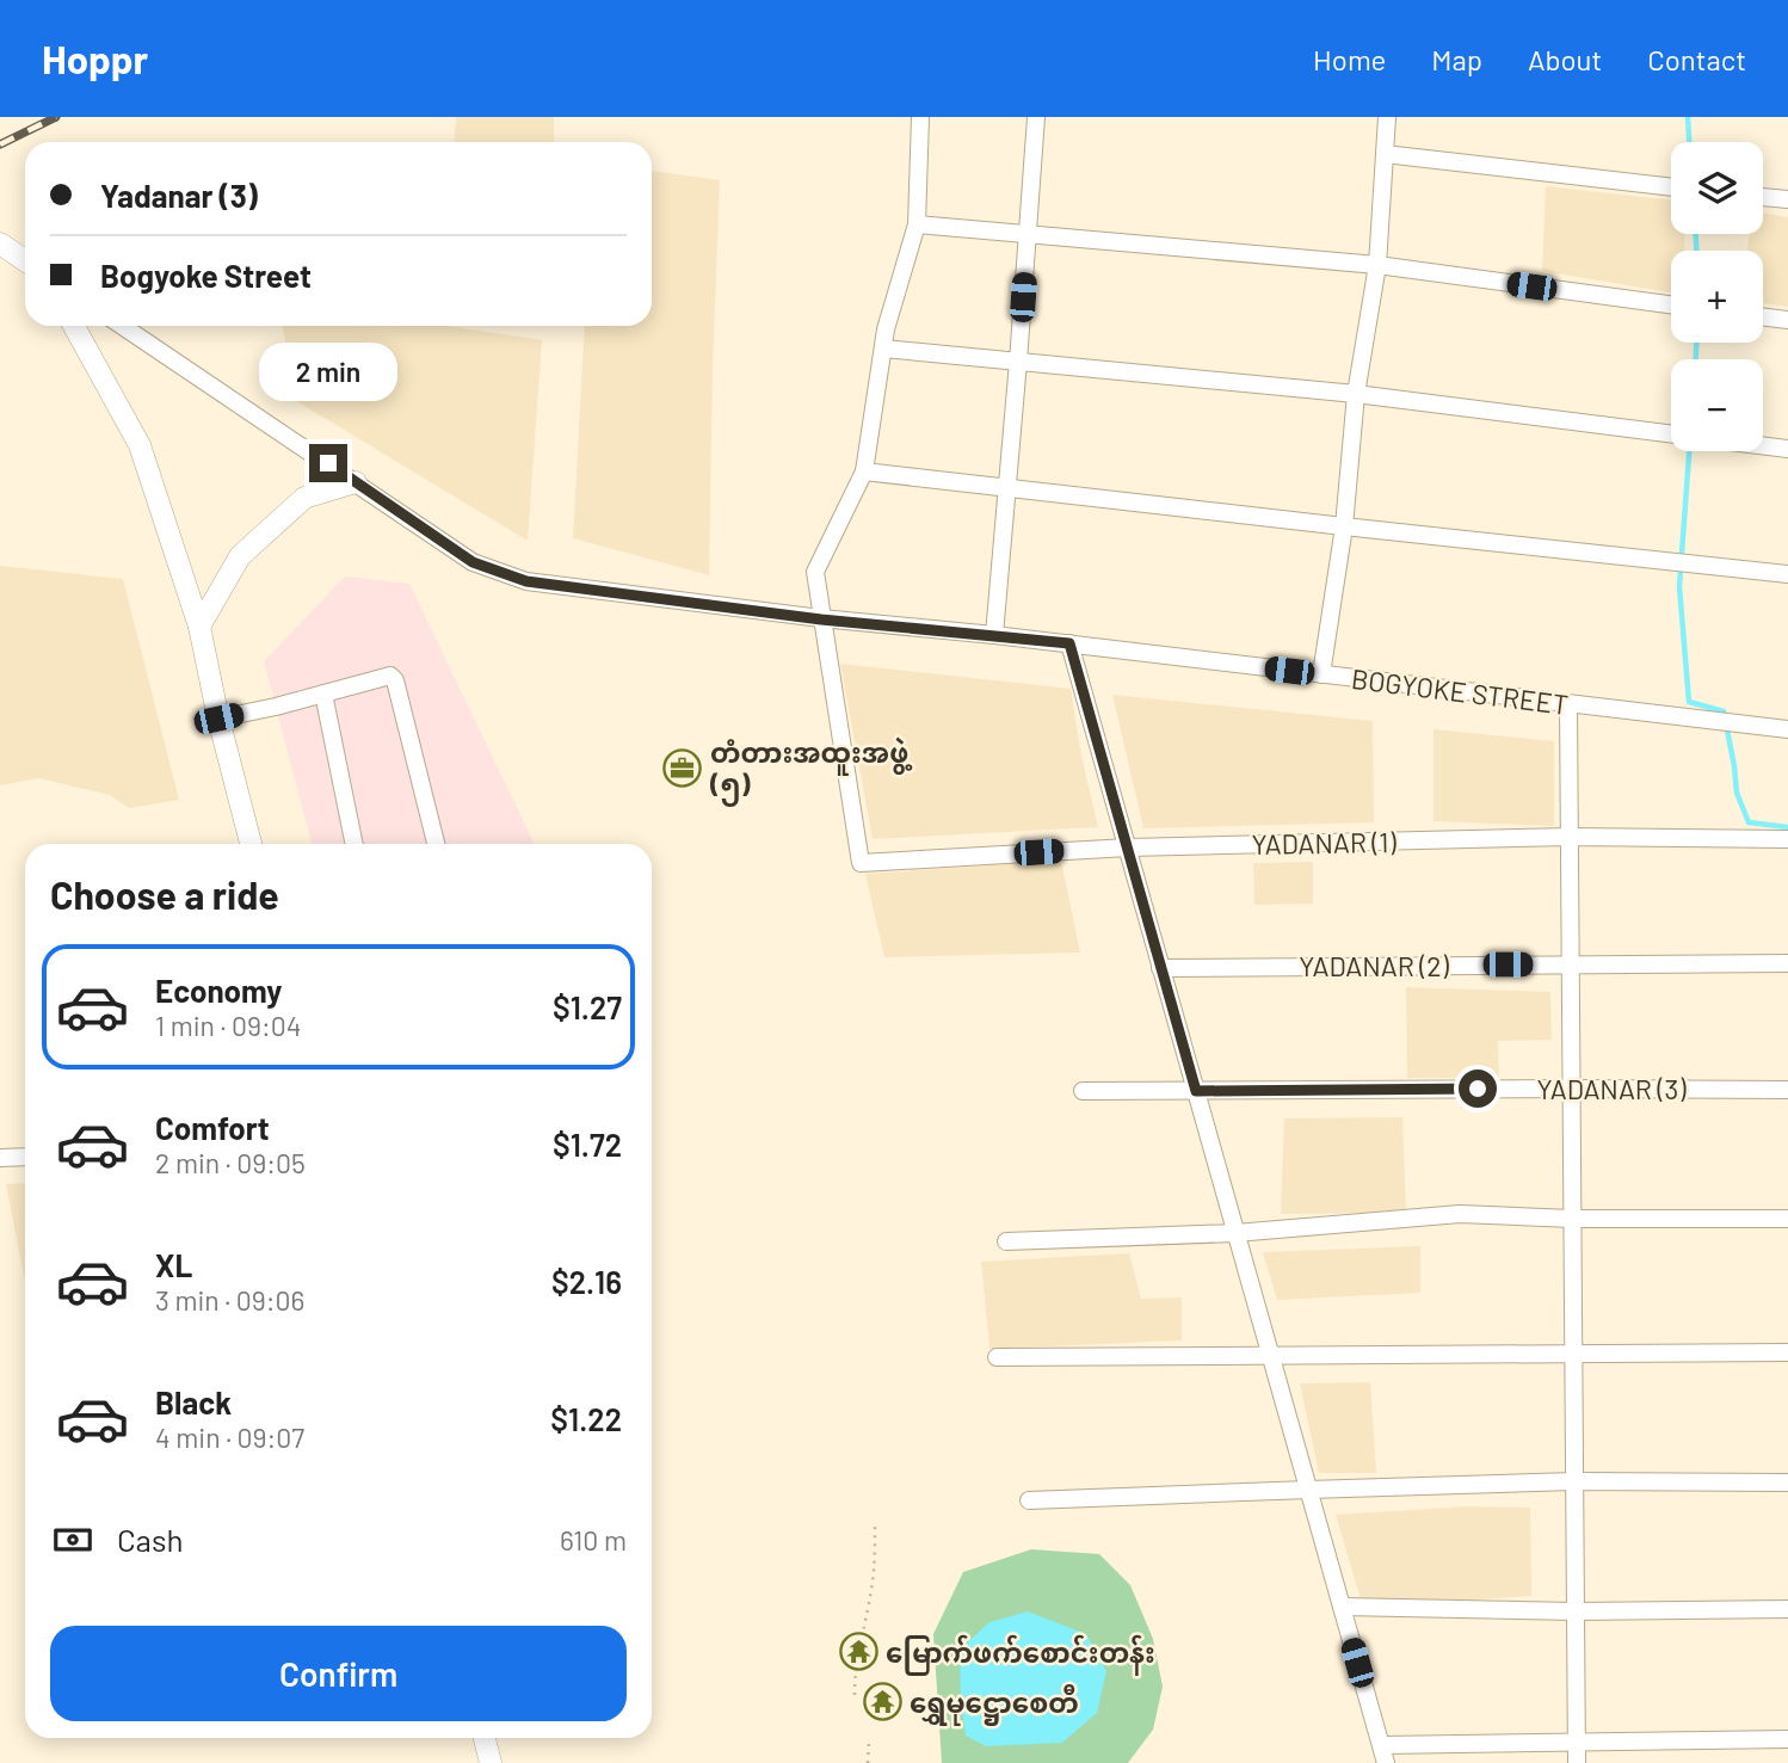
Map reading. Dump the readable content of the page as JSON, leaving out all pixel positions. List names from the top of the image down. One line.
{"streets":{"street":["BOGYOKE STREET","YADANAR (1)","YADANAR (2)","YADANAR (3)"]},"crossings":[["BOGYOKE STREET","YADANAR (1)"]],"places":{"office":["တံတားအထူးအဖွဲ့ (၅)"],"temple":["မြောက်ဖက်စောင်းတန်း","ရွှေမုဋ္ဌောစေတီ"]},"page":{"header":"Hoppr","nav":["Home","Map","About","Contact"],"map_buttons":["+","−"],"banner":["Yadanar (3)","Bogyoke Street"],"bubble":"2 min","heading":"Choose a ride","list":[{"name":"Economy","note":"1 min · 09:04","value":"$1.27"},{"name":"Comfort","note":"2 min · 09:05","value":"$1.72"},{"name":"XL","note":"3 min · 09:06","value":"$2.16"},{"name":"Black","note":"4 min · 09:07","value":"$1.22"}],"pay":["Cash","610 m"],"buttons":"Confirm"}}
